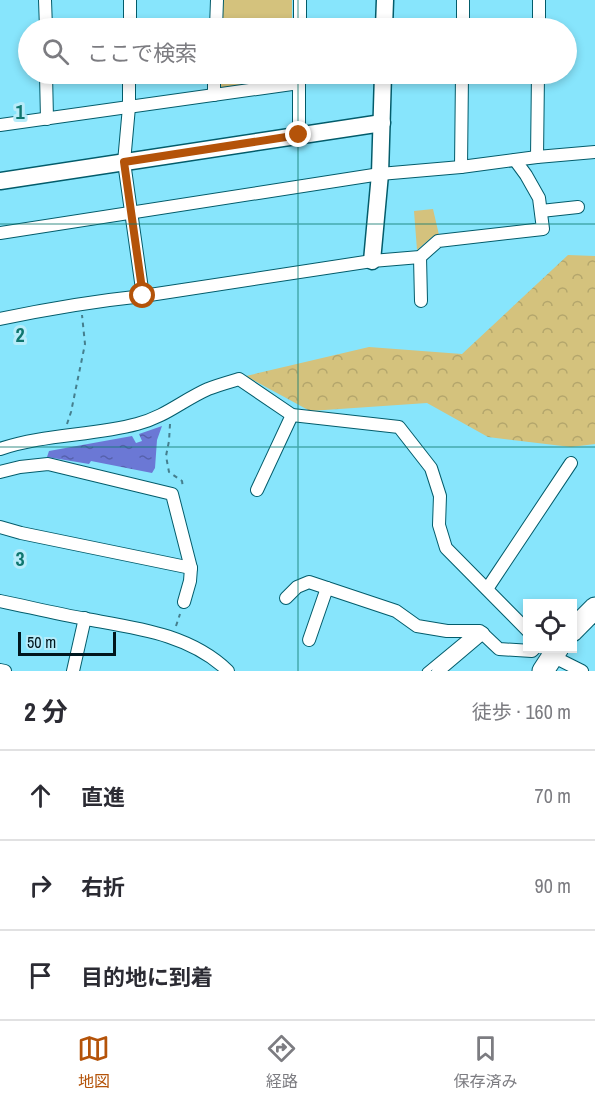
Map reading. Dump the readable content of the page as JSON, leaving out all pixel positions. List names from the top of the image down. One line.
{"scale_bar":"50 m","page":{"search":"ここで検索","scale":"50 m","heading":["2 分","徒歩 · 160 m"],"list":[["直進","70 m"],["右折","90 m"],"目的地に到着"],"nav":["地図","経路","保存済み"]},"grid":{"rows":["1","2","3"]}}
